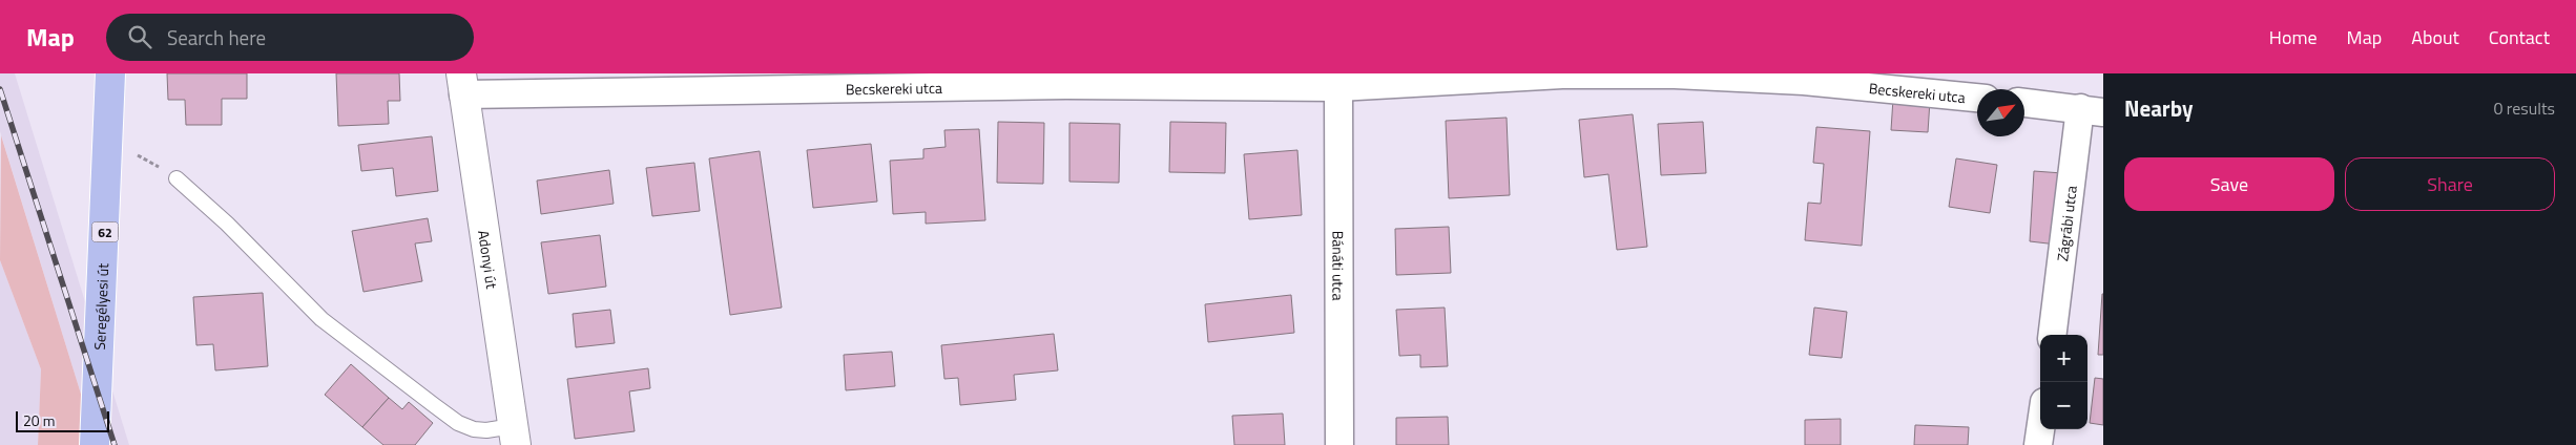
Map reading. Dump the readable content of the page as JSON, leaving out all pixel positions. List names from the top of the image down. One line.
{"streets":{"main road":["62","Seregélyesi út"],"street":["Becskereki utca","Zágrábi utca","Adonyi út","Bánáti utca"]},"crossings":[["Becskereki utca","Adonyi út"],["Becskereki utca","Bánáti utca"]],"scale_bar":"20 m","north":"top right","page":{"header":"Map","search":"Search here","nav":["Home","Map","About","Contact"],"heading":["Nearby","0 results"],"buttons":["Save","Share"],"map_buttons":["+","−"],"scale":"20 m"}}
